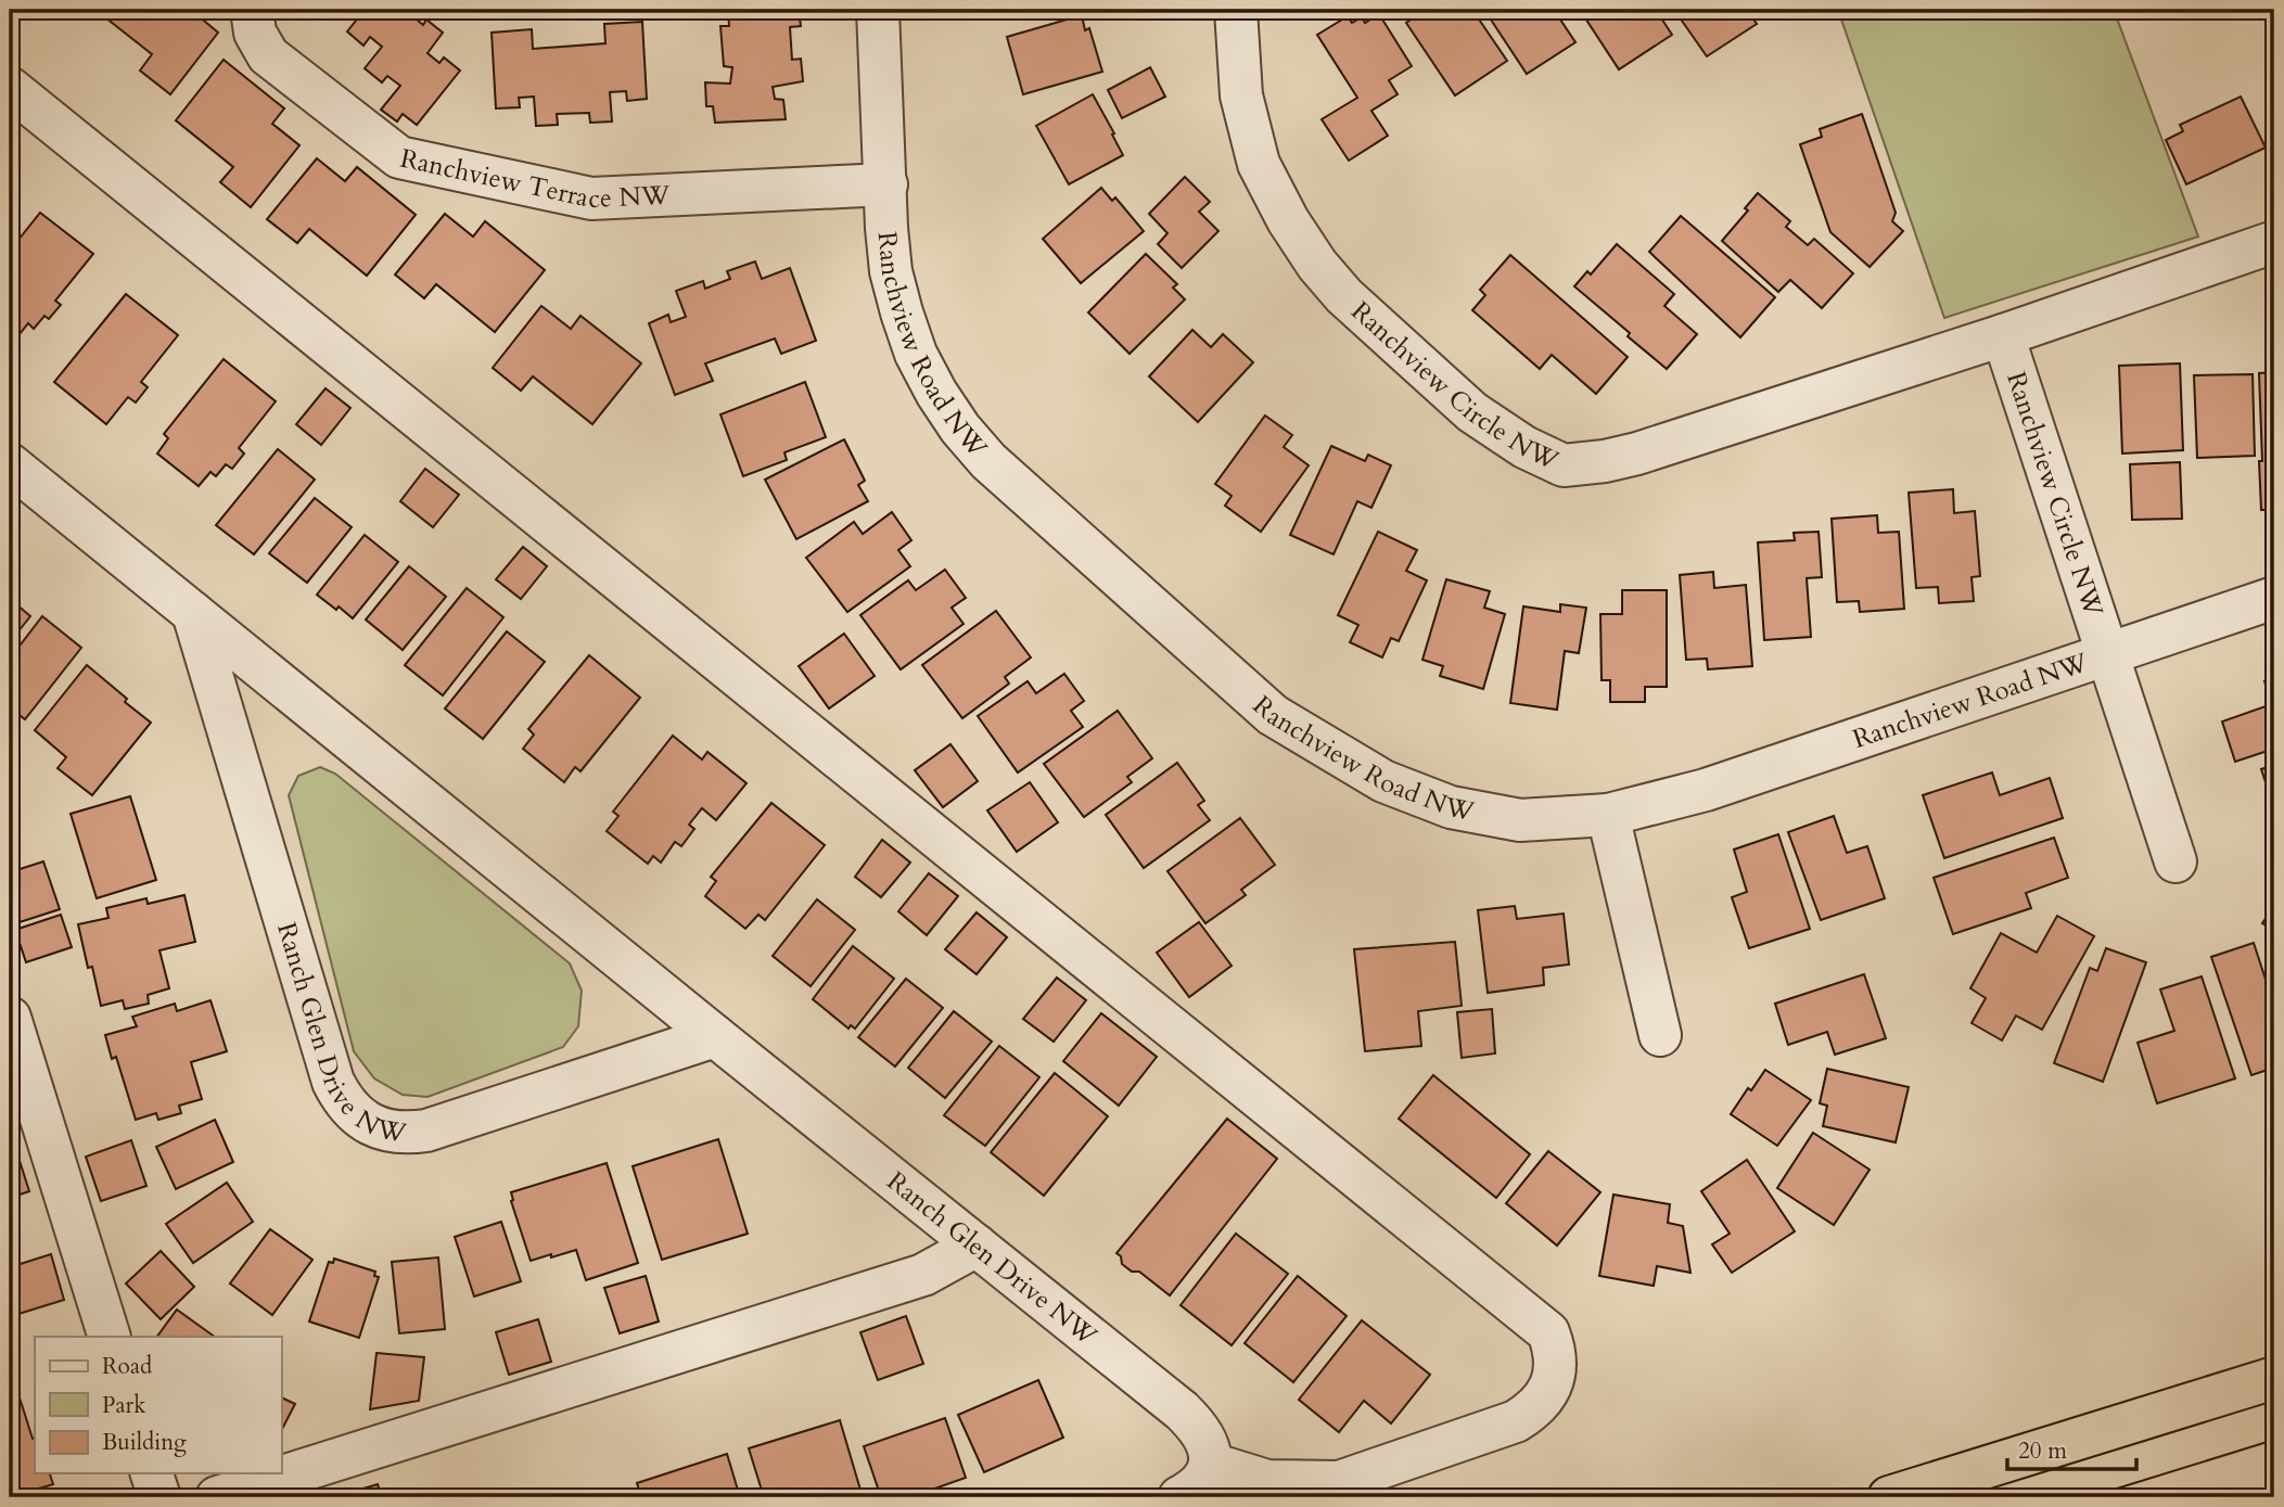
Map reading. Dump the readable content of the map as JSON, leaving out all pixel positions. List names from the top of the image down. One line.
{"streets":{"street":["Ranchview Terrace NW","Ranchview Road NW","Ranchview Circle NW","Ranch Glen Drive NW"]},"crossings":[["Ranchview Terrace NW","Ranchview Road NW"],["Ranchview Road NW","Ranchview Circle NW"]],"legend":["Road","Park","Building"],"scale_bar":"20 m"}
